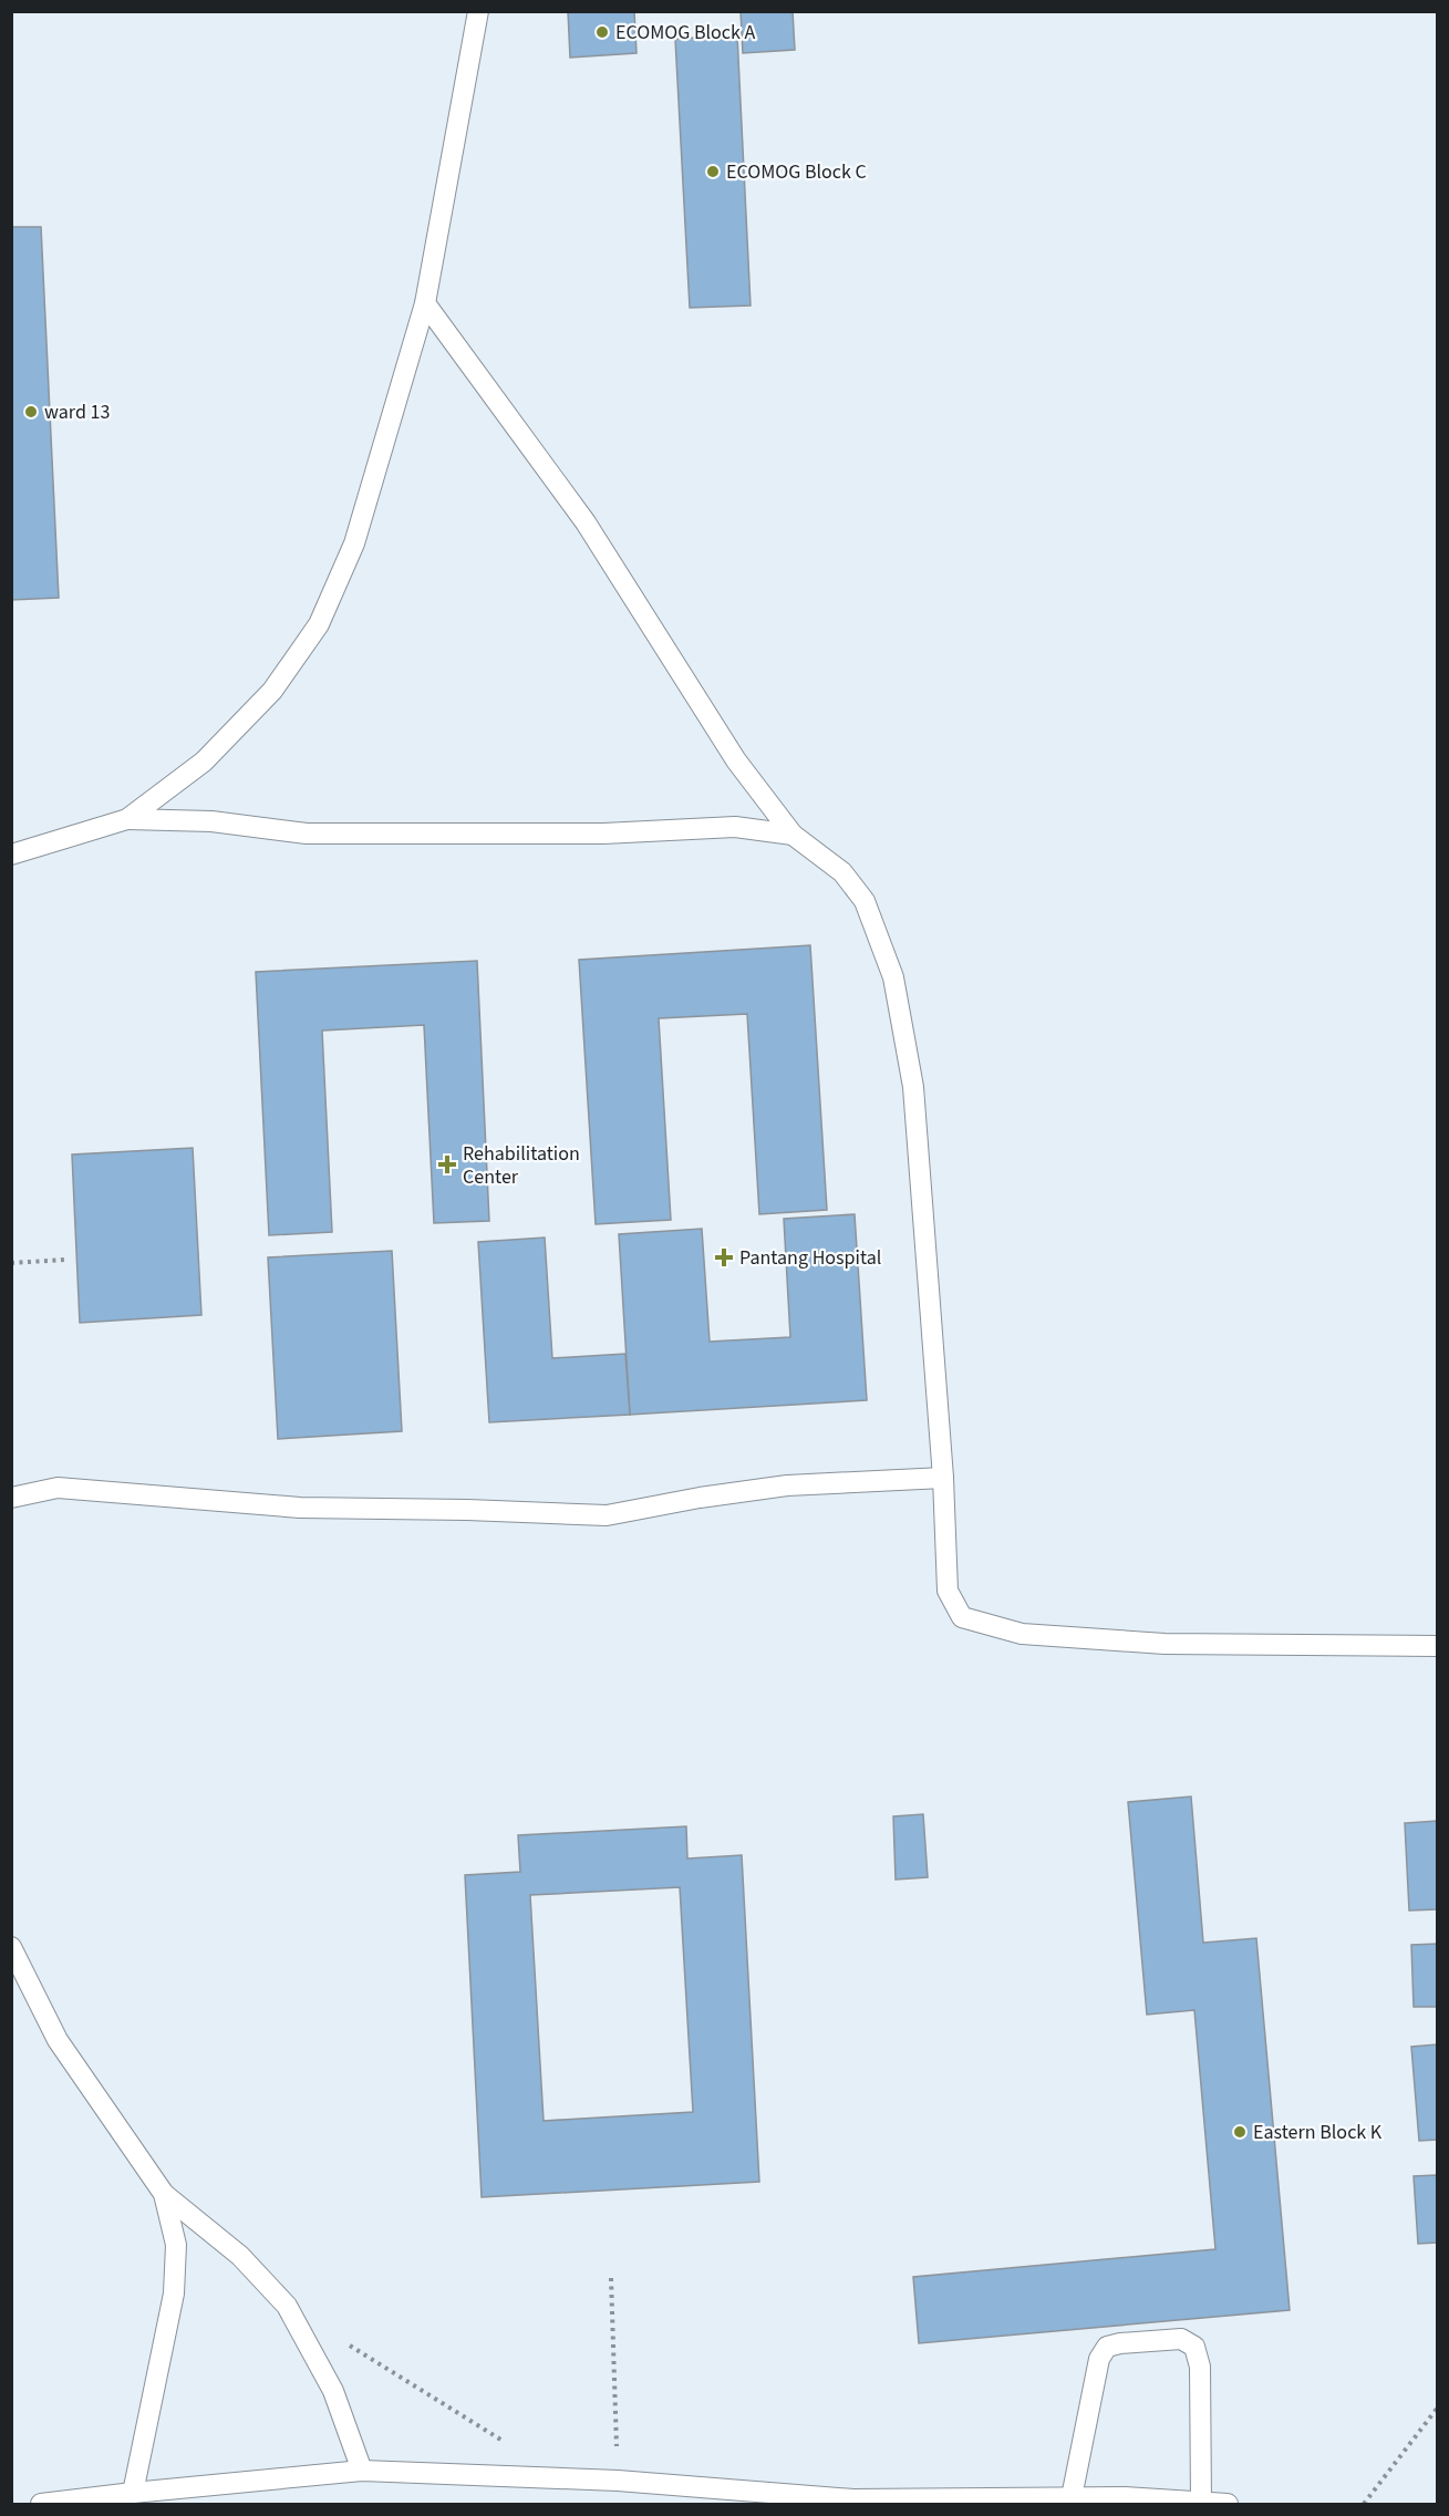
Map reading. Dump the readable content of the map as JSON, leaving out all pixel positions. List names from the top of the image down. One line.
{"places":{"other":["ECOMOG Block A","ECOMOG Block C","ward 13","Eastern Block K"],"health":["Rehabilitation Center","Pantang Hospital"]}}
